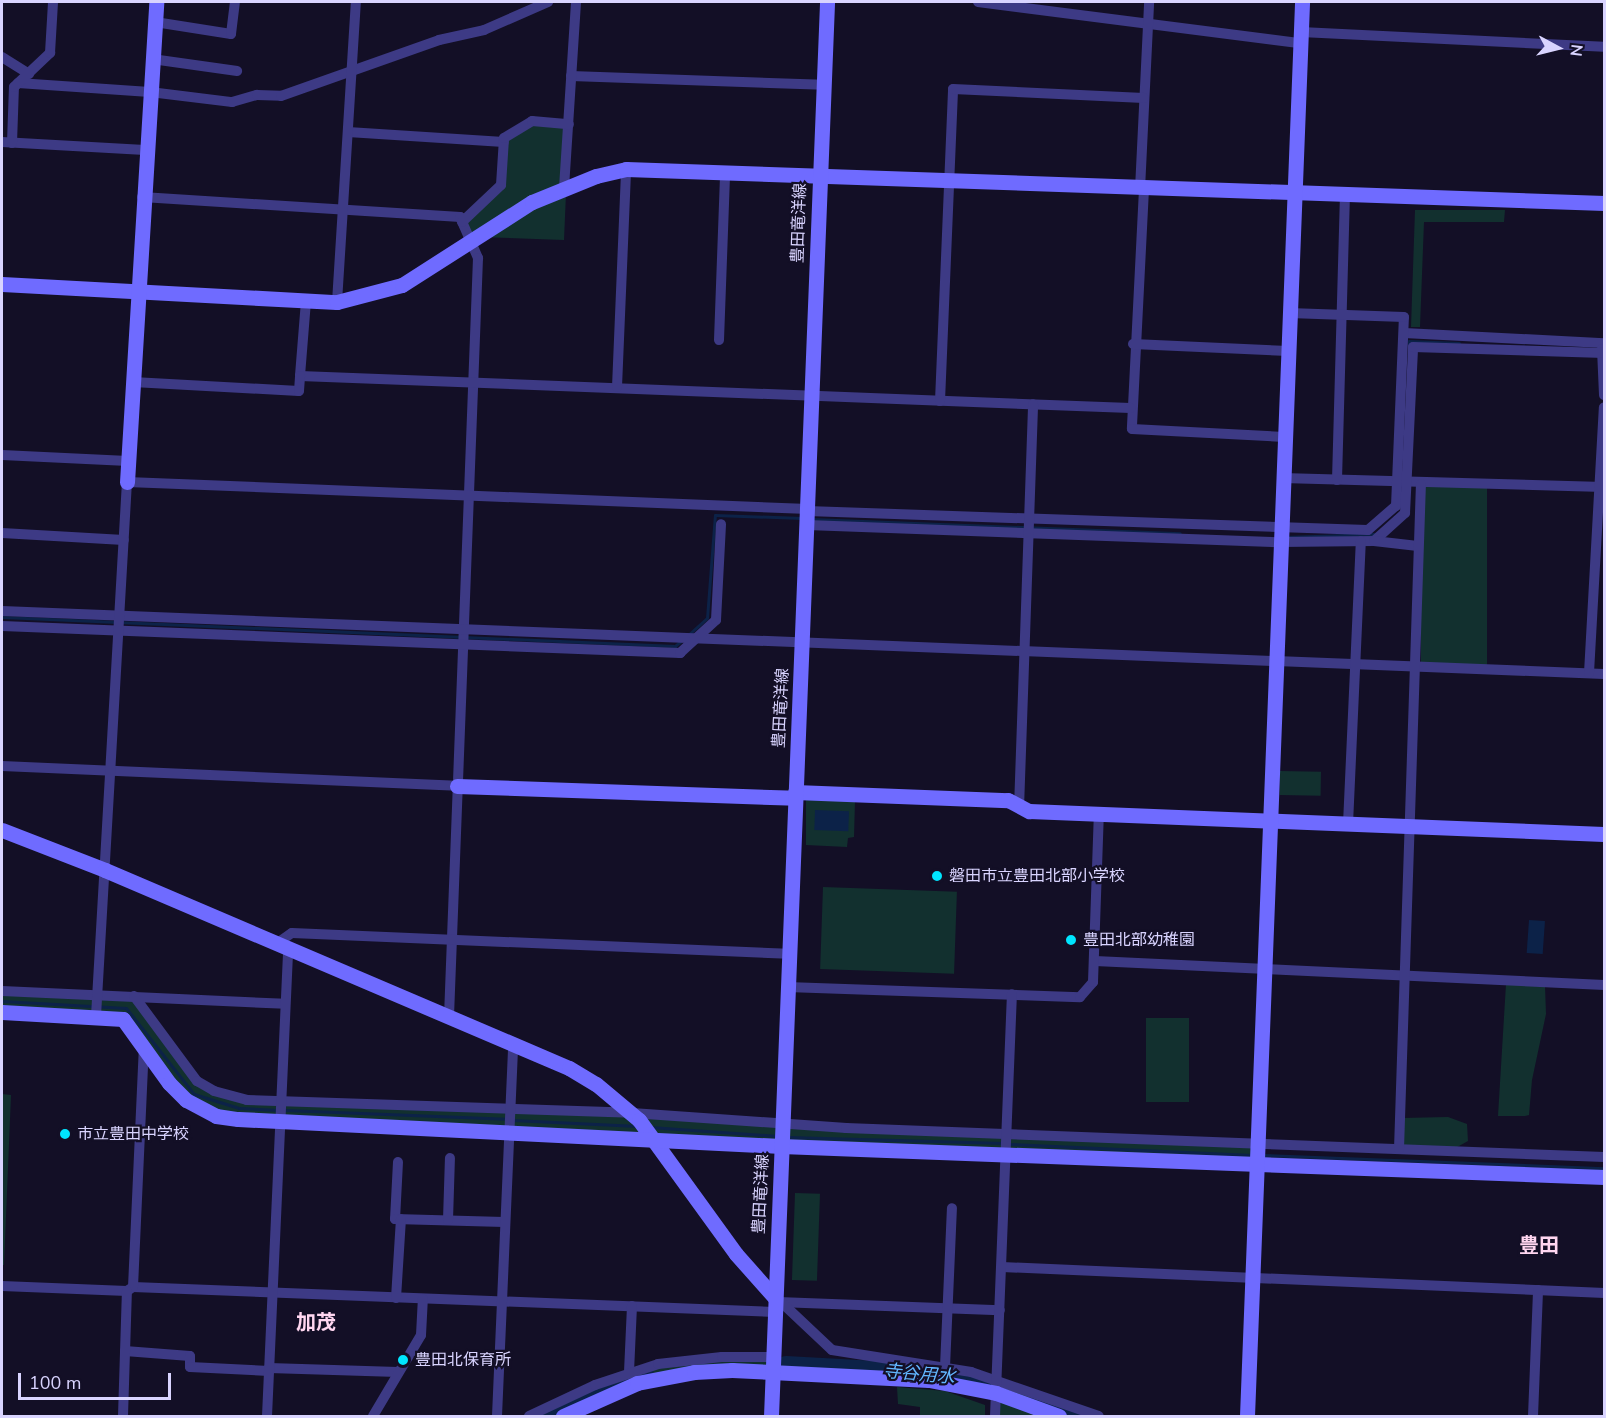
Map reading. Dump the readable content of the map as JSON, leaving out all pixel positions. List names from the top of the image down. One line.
{"streets":{"street":["豊田竜洋線"]},"districts":["豊田","加茂"],"water":["寺谷用水"],"places":["磐田市立豊田北部小学校","豊田北部幼稚園","市立豊田中学校","豊田北保育所"],"scale_bar":"100 m","north":"right"}
